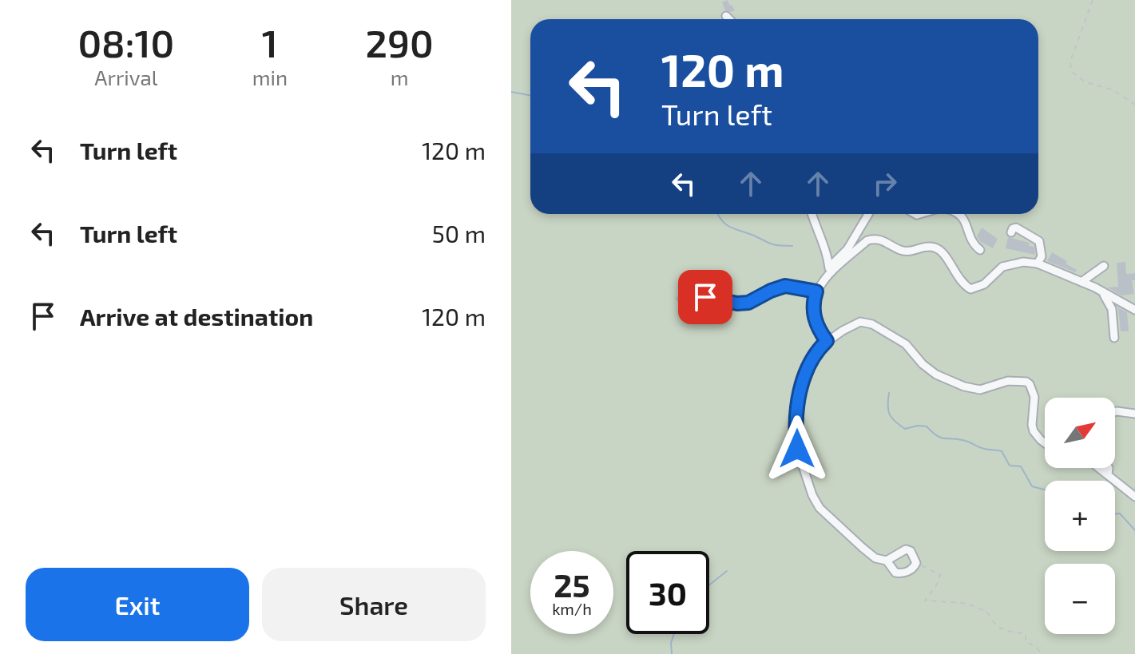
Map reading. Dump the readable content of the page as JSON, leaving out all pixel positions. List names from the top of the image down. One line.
{"north":"top right","page":{"eta":["08:10","Arrival","1","min","290","m"],"turn":["120 m","Turn left"],"list":[{"name":"Turn left","value":"120 m"},{"name":"Turn left","value":"50 m"},{"name":"Arrive at destination","value":"120 m"}],"map_buttons":["+","−"],"speed":"25 km/h","limit":"30","buttons":["Exit","Share"]}}
